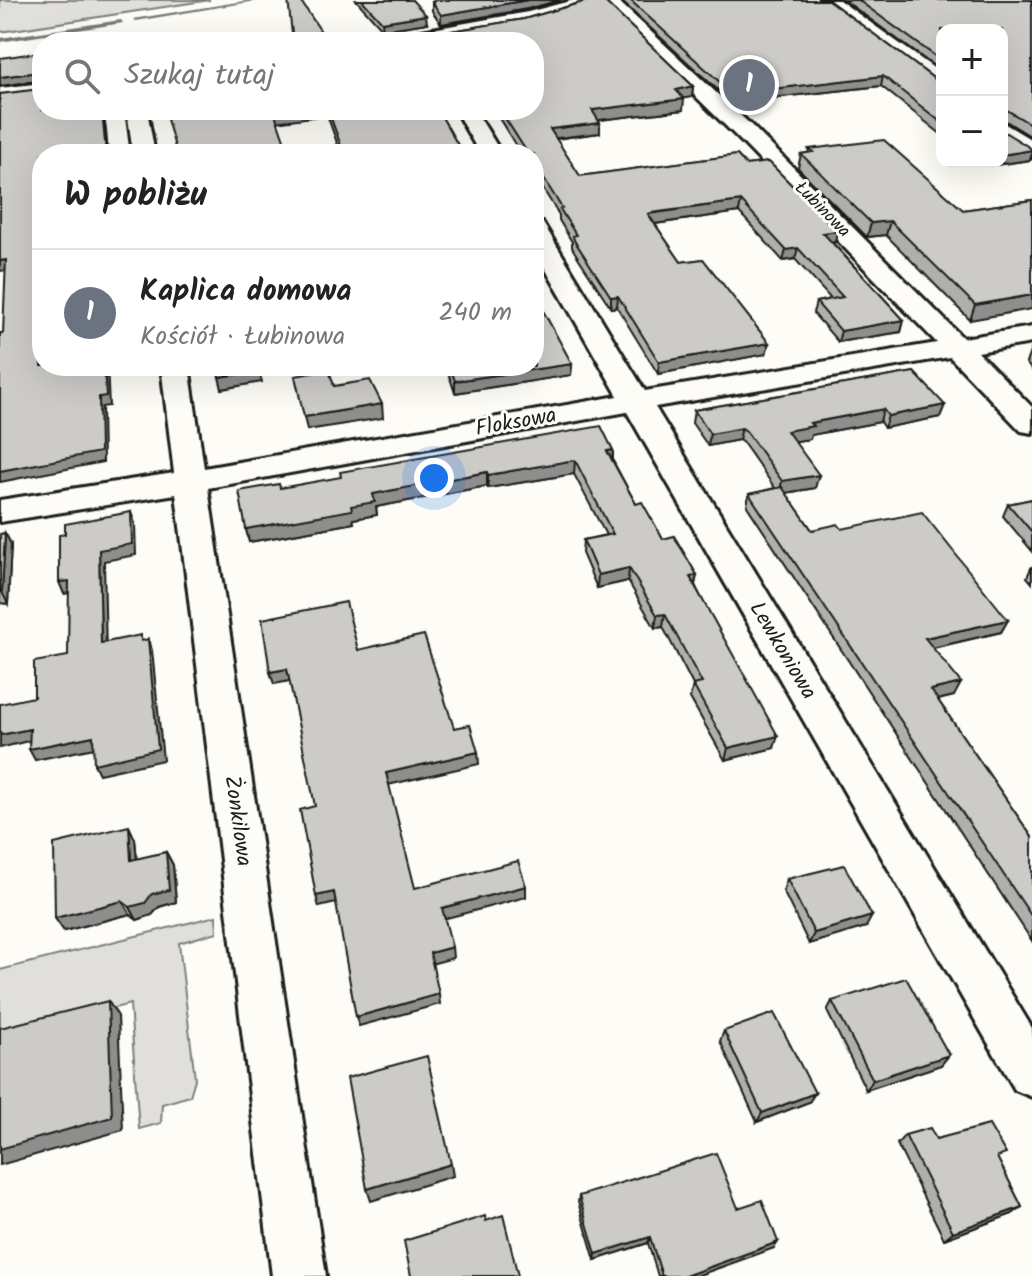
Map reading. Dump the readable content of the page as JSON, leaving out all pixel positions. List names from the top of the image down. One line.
{"streets":{"street":["Łubinowa","Floksowa","Lewkoniowa","Żonkilowa"]},"crossings":[["Łubinowa","Floksowa"],["Floksowa","Lewkoniowa"],["Floksowa","Żonkilowa"]],"page":{"map_buttons":["+","−"],"search":"Szukaj tutaj","pins":"1","heading":"W pobliżu","list":[{"mark":"1","name":"Kaplica domowa","note":"Kościół · Łubinowa","value":"240 m"}]}}
